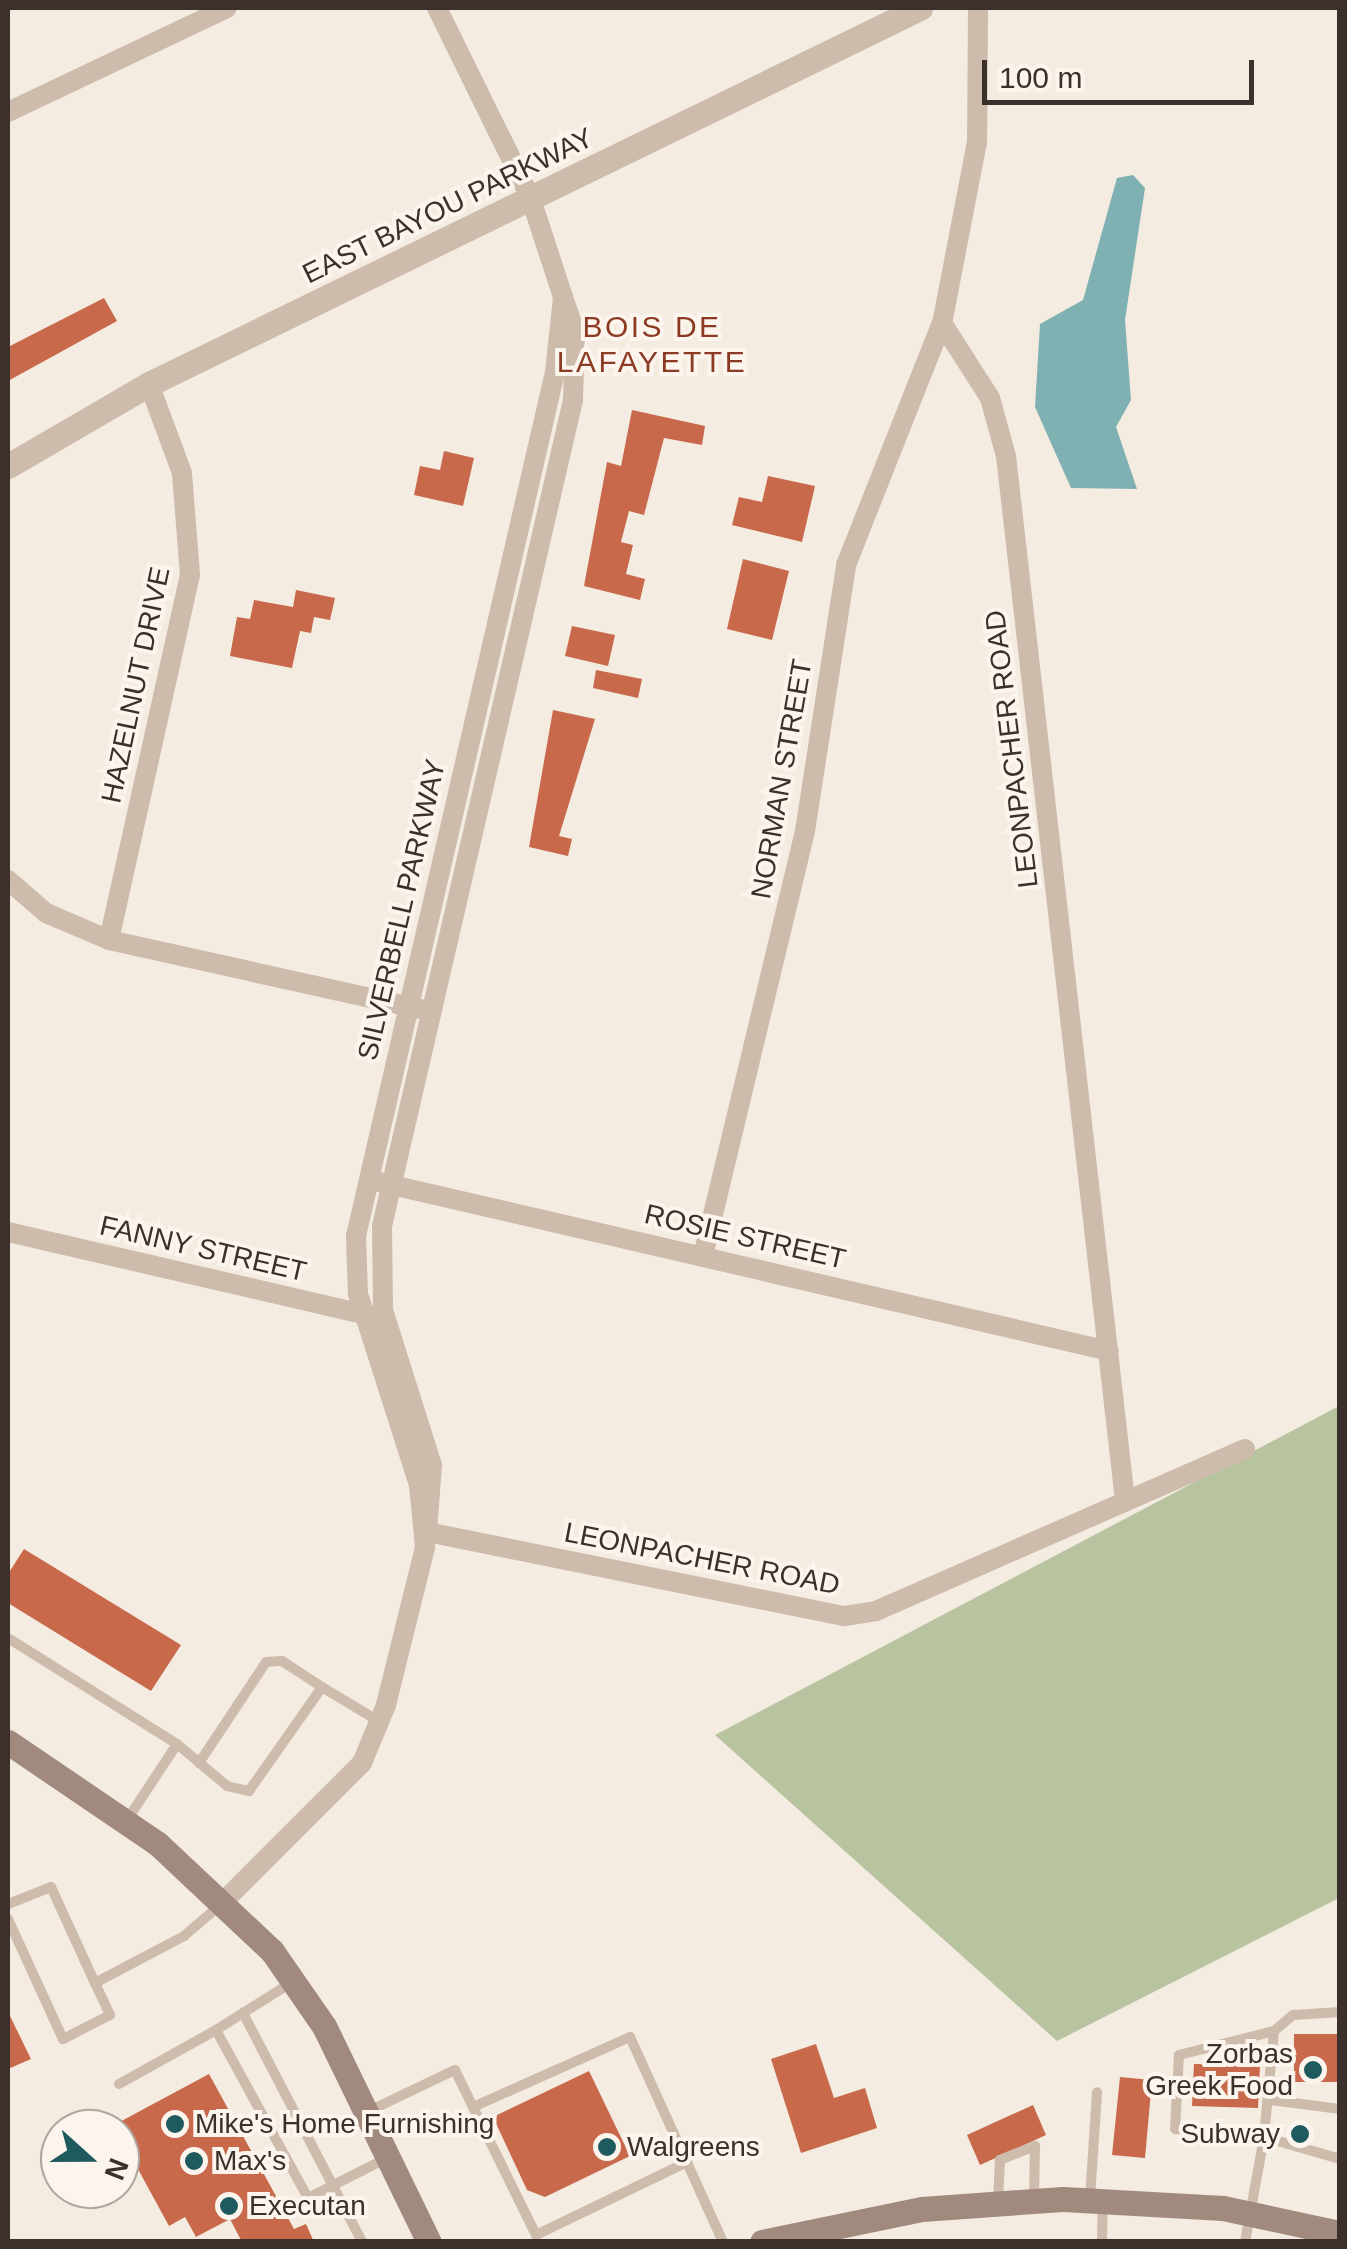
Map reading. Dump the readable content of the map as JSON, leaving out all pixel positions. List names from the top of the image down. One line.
{"streets":{"street":["EAST BAYOU PARKWAY","HAZELNUT DRIVE","LEONPACHER ROAD","NORMAN STREET","SILVERBELL PARKWAY","ROSIE STREET","FANNY STREET"]},"crossings":[["EAST BAYOU PARKWAY","HAZELNUT DRIVE"],["EAST BAYOU PARKWAY","SILVERBELL PARKWAY"],["LEONPACHER ROAD","NORMAN STREET"],["LEONPACHER ROAD","SILVERBELL PARKWAY"],["LEONPACHER ROAD","ROSIE STREET"],["NORMAN STREET","ROSIE STREET"],["SILVERBELL PARKWAY","ROSIE STREET"],["SILVERBELL PARKWAY","FANNY STREET"]],"districts":["BOIS DE LAFAYETTE"],"places":["Zorbas Greek Food","Mike's Home Furnishing","Subway","Walgreens","Max's","Executan"],"scale_bar":"100 m","north":"right"}
